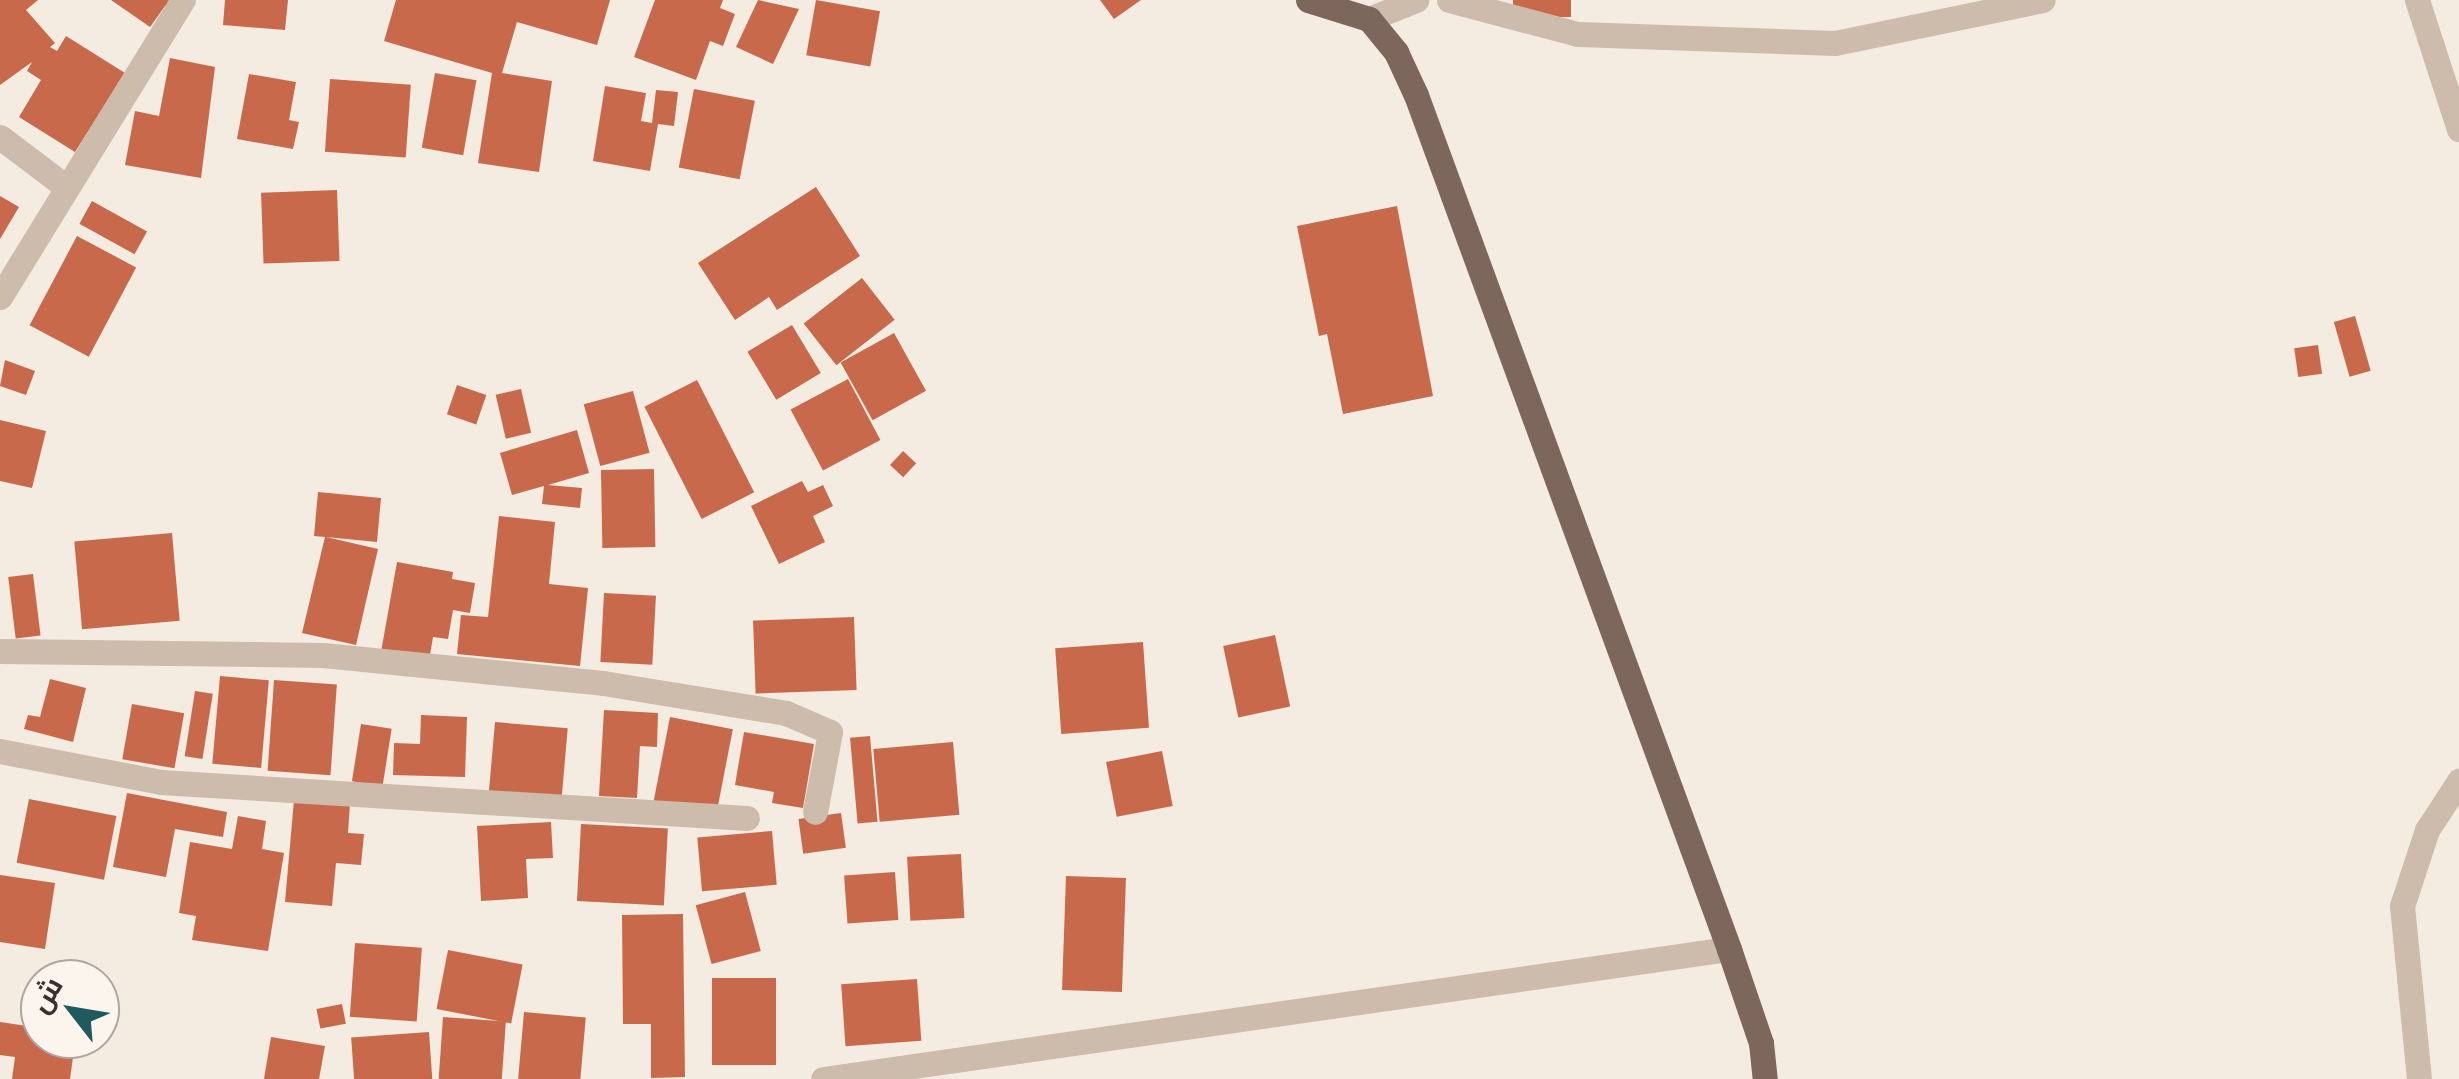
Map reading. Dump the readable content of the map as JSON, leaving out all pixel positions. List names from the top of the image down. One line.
{"north":"top left"}
